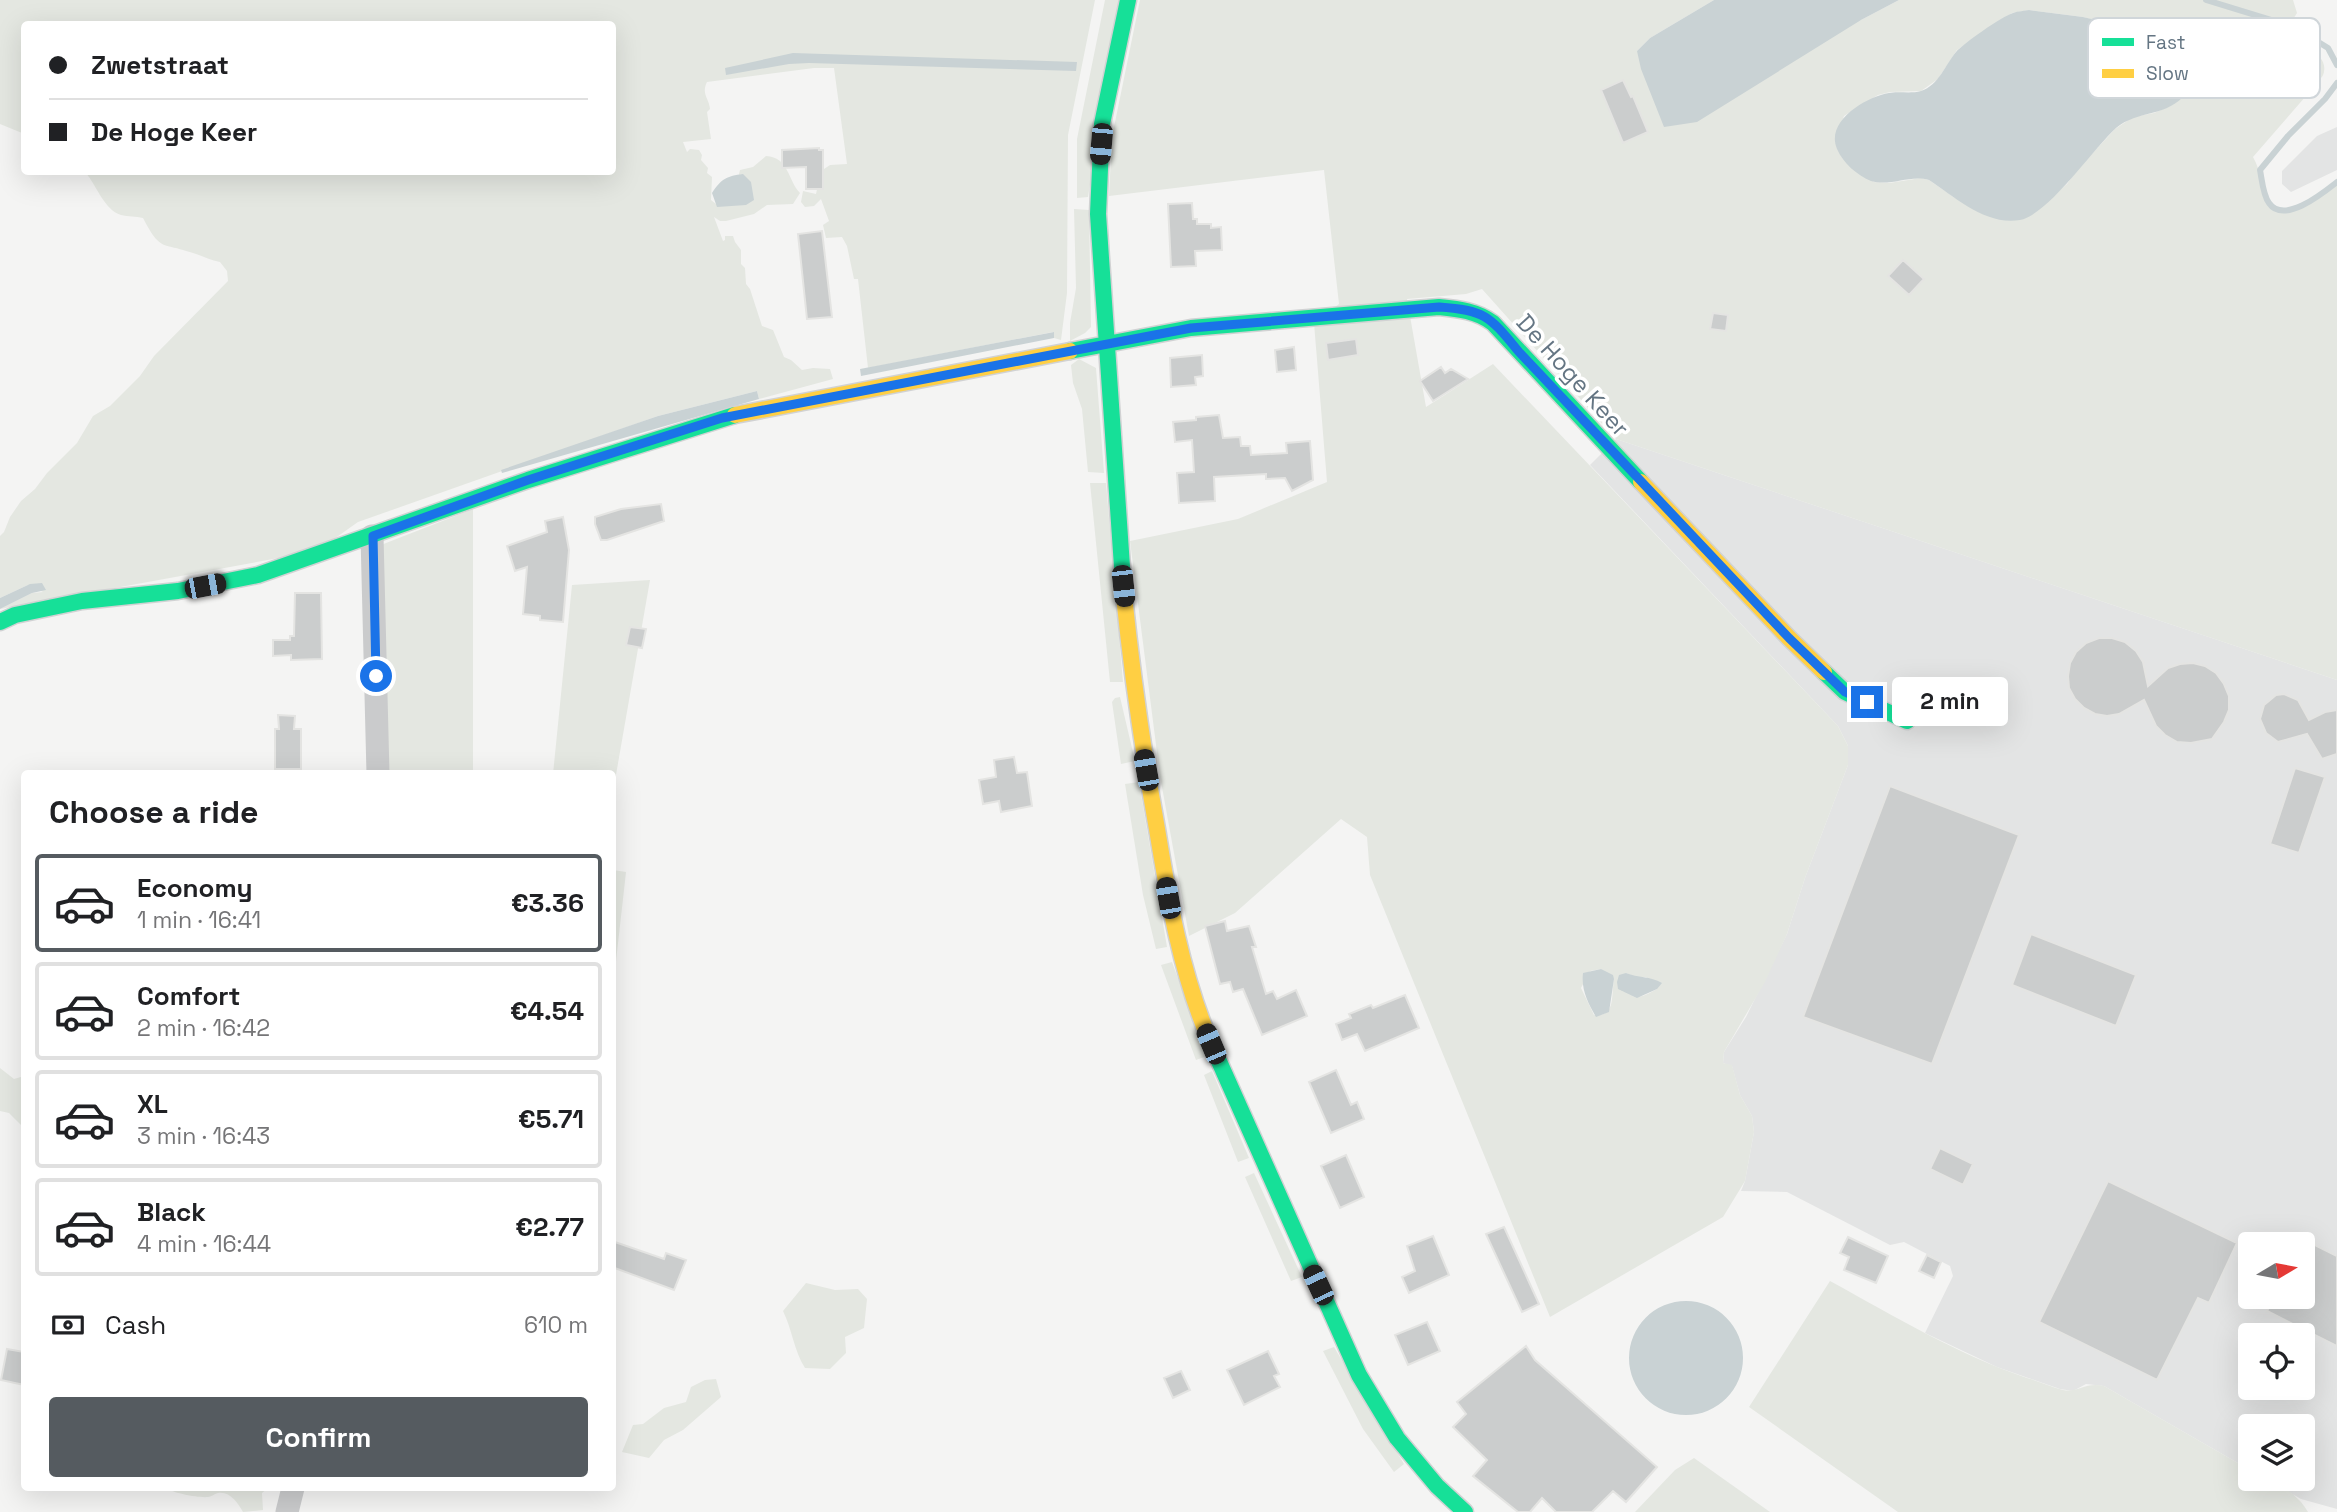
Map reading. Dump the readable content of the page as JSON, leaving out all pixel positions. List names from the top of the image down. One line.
{"streets":{"street":["De Hoge Keer"]},"legend":["Fast","Slow"],"north":"right","page":{"banner":["Zwetstraat","De Hoge Keer"],"bubble":"2 min","heading":"Choose a ride","list":[{"name":"Economy","note":"1 min · 16:41","value":"€3.36"},{"name":"Comfort","note":"2 min · 16:42","value":"€4.54"},{"name":"XL","note":"3 min · 16:43","value":"€5.71"},{"name":"Black","note":"4 min · 16:44","value":"€2.77"}],"pay":["Cash","610 m"],"buttons":"Confirm"}}
